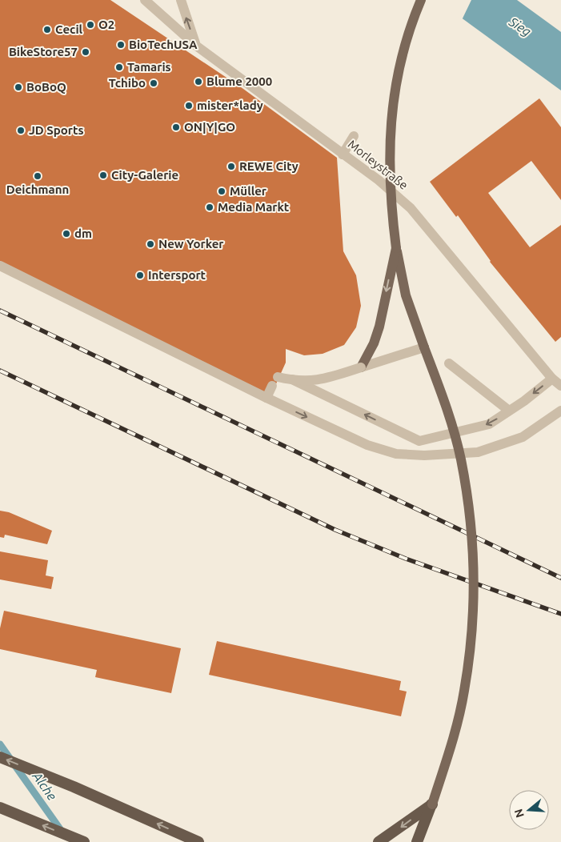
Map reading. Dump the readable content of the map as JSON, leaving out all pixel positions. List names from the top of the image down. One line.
{"streets":{"street":["Morleystraße"]},"water":["Sieg","Alche"],"places":["O2","Cecil","BioTechUSA","BikeStore57","Tamaris","Blume 2000","Tchibo","BoBoQ","mister*lady","ON|Y|GO","JD Sports","REWE City","City-Galerie","Deichmann","Müller","Media Markt","dm","New Yorker","Intersport"],"north":"left"}
